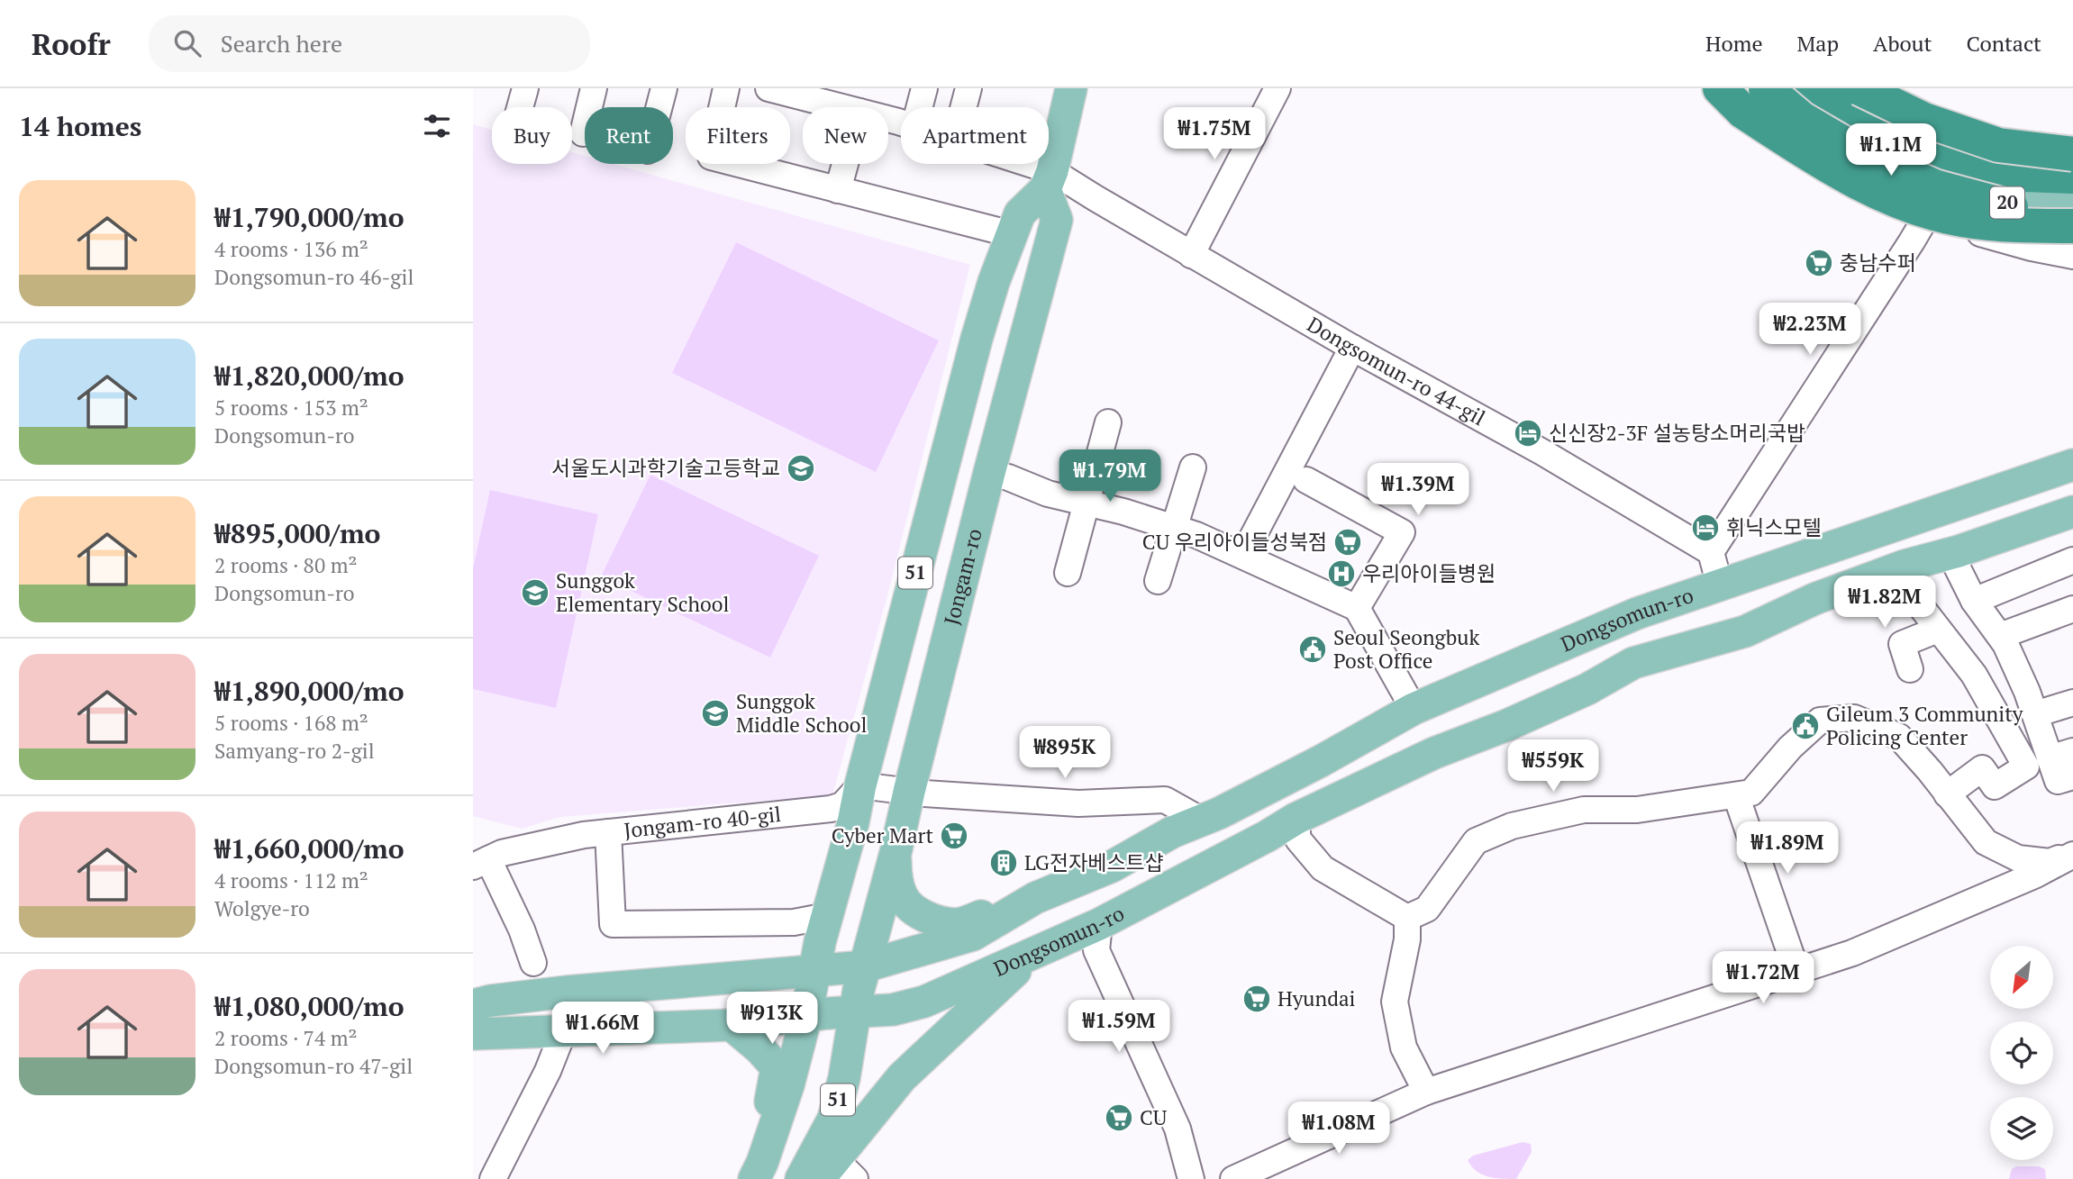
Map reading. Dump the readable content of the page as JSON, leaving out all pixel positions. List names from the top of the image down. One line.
{"streets":{"main road":["20","51","Jongam-ro","Dongsomun-ro"],"street":["Dongsomun-ro 44-gil","Jongam-ro 40-gil"]},"crossings":[["Dongsomun-ro 44-gil","51"],["Dongsomun-ro 44-gil","Jongam-ro"],["51","Jongam-ro"],["51","Dongsomun-ro"],["51","Jongam-ro 40-gil"],["Jongam-ro","Dongsomun-ro"]],"places":{"supermarket":["충남수퍼","CU 우리아이들성북점","Cyber Mart","Hyundai","CU"],"hotel":["신신장2-3F 설농탕소머리국밥","휘닉스모텔"],"school or university":["서울도시과학기술고등학교","Sunggok Elementary School","Sunggok Middle School"],"hospital":["우리아이들병원"],"public building":["Seoul Seongbuk Post Office","Gileum 3 Community Policing Center"],"building":["LG전자베스트샵"]},"north":"bottom left","page":{"header":"Roofr","search":"Search here","nav":["Home","Map","About","Contact"],"heading":"14 homes","price":["₩1.75M","₩1.1M","₩2.23M","₩1.79M","₩1.39M","₩1.82M","₩895K","₩559K","₩1.89M","₩1.72M","₩913K","₩1.59M","₩1.66M","₩1.08M"],"chip":["Buy","Rent","Filters","New","Apartment"],"list":[{"name":"₩1,790,000/mo","note":"4 rooms · 136 m² · Dongsomun-ro 46-gil"},{"name":"₩1,820,000/mo","note":"5 rooms · 153 m² · Dongsomun-ro"},{"name":"₩895,000/mo","note":"2 rooms · 80 m² · Dongsomun-ro"},{"name":"₩1,890,000/mo","note":"5 rooms · 168 m² · Samyang-ro 2-gil"},{"name":"₩1,660,000/mo","note":"4 rooms · 112 m² · Wolgye-ro"},{"name":"₩1,080,000/mo","note":"2 rooms · 74 m² · Dongsomun-ro 47-gil"}]}}
